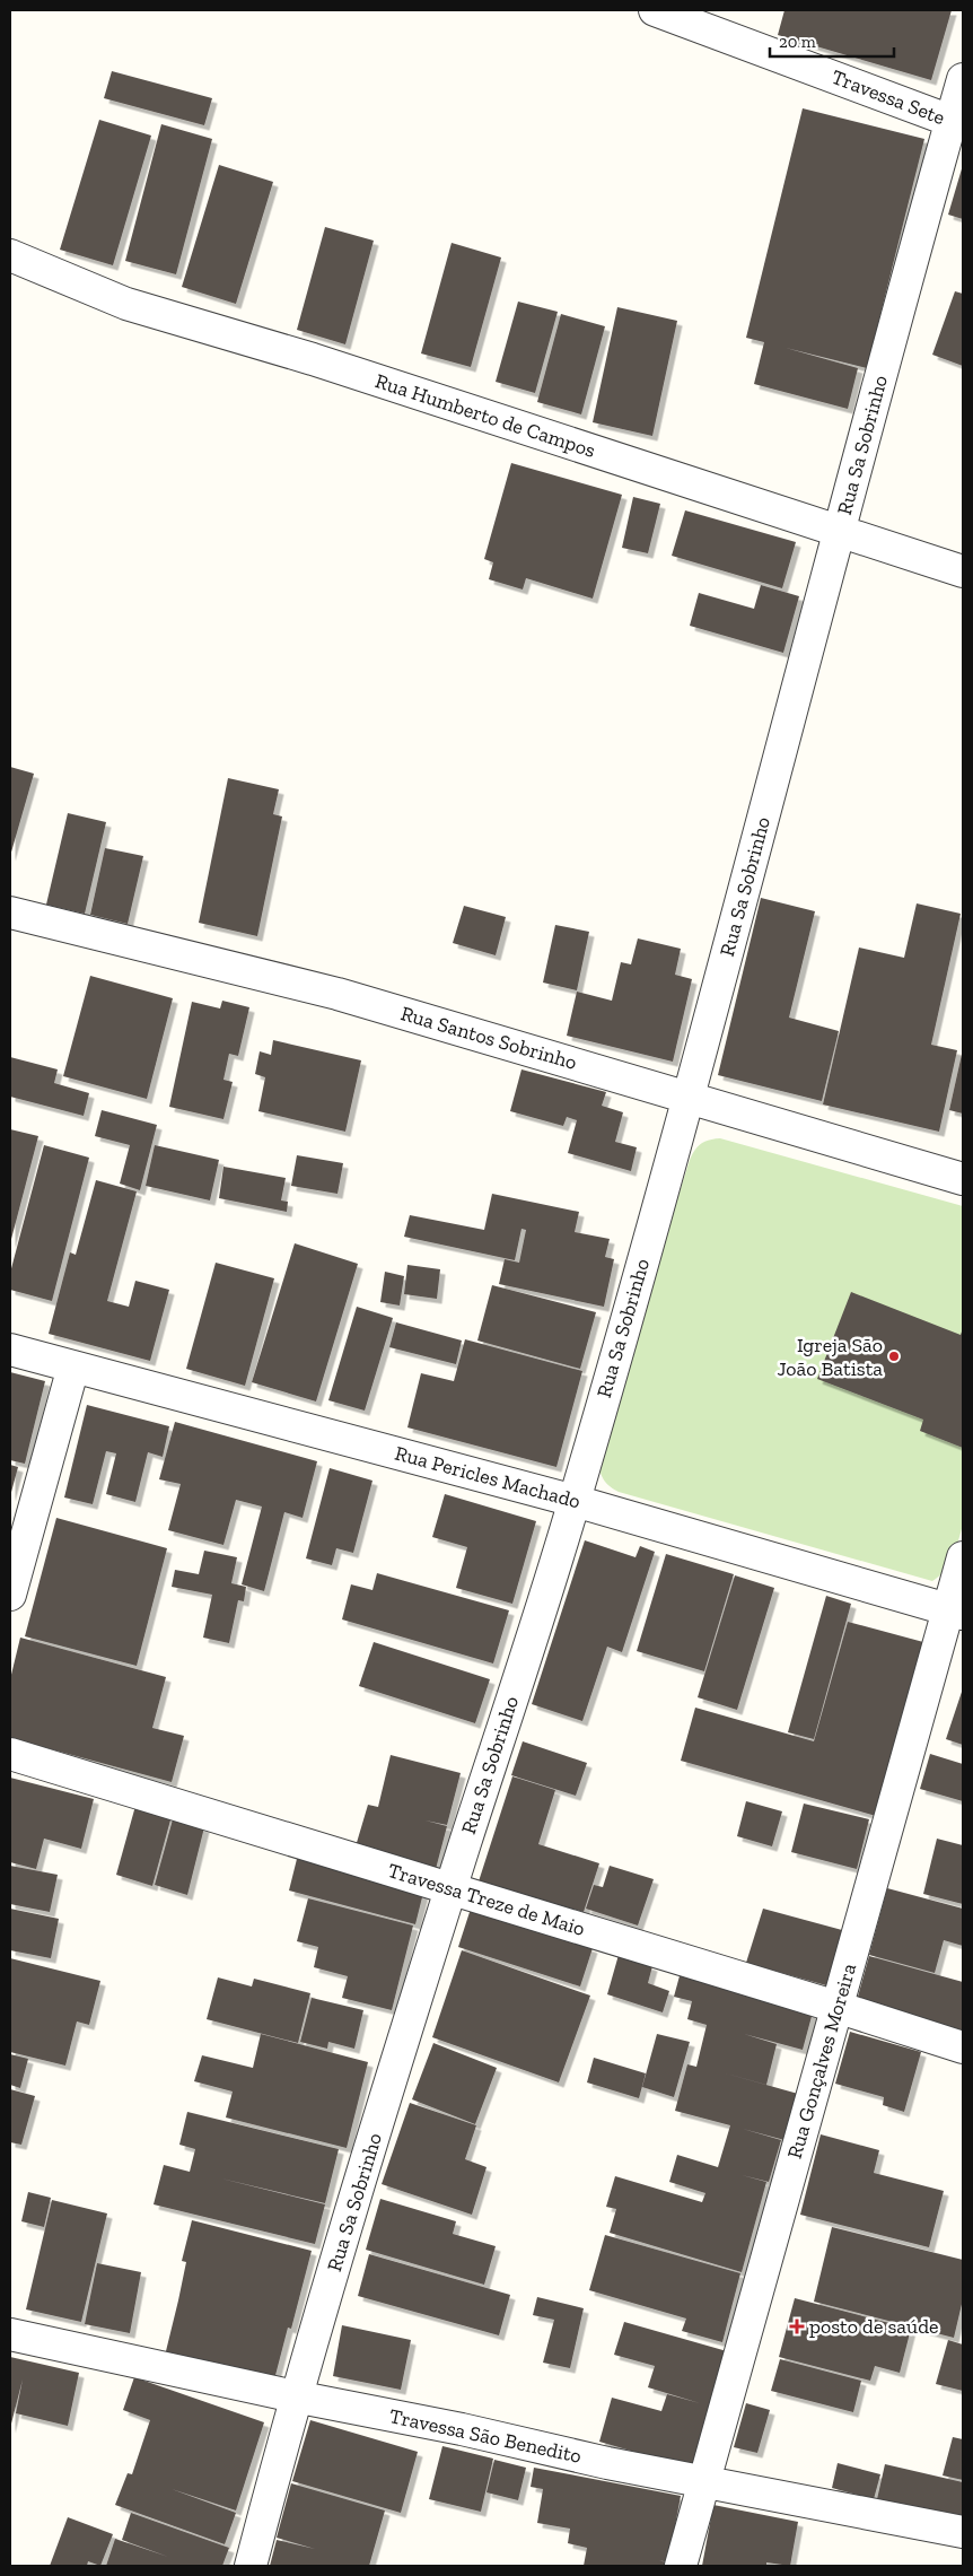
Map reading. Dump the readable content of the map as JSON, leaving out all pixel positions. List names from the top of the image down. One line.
{"streets":{"street":["Travessa Sete","Rua Humberto de Campos","Rua Sa Sobrinho","Rua Santos Sobrinho","Rua Pericles Machado","Travessa Treze de Maio","Rua Gonçalves Moreira","Travessa São Benedito"]},"crossings":[["Travessa Sete","Rua Sa Sobrinho"],["Rua Humberto de Campos","Rua Sa Sobrinho"],["Rua Sa Sobrinho","Rua Santos Sobrinho"],["Rua Sa Sobrinho","Rua Pericles Machado"],["Rua Sa Sobrinho","Travessa Treze de Maio"],["Rua Sa Sobrinho","Travessa São Benedito"],["Rua Pericles Machado","Rua Gonçalves Moreira"],["Travessa Treze de Maio","Rua Gonçalves Moreira"],["Rua Gonçalves Moreira","Travessa São Benedito"]],"places":{"other":["Igreja São João Batista"],"health":["posto de saúde"]},"scale_bar":"20 m"}
